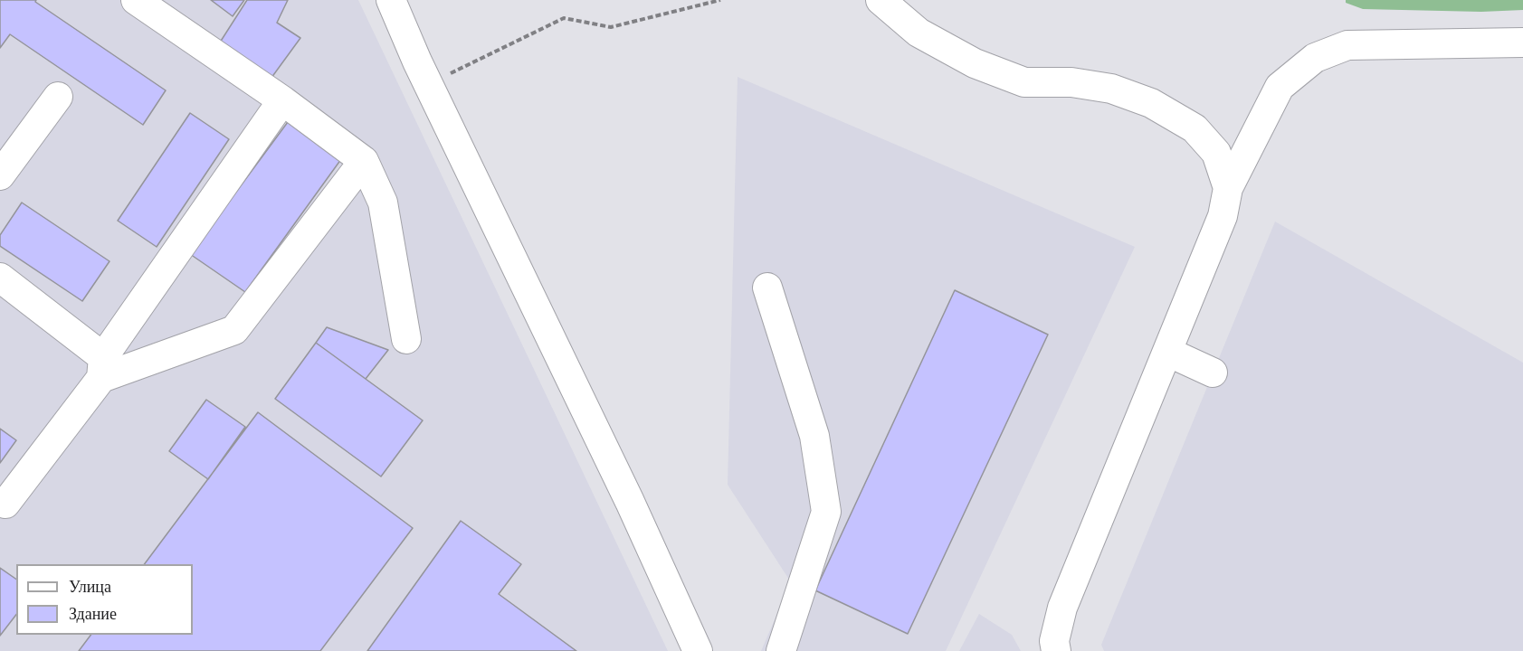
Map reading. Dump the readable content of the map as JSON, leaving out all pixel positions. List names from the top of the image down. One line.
{"legend":["Улица","Здание"]}
